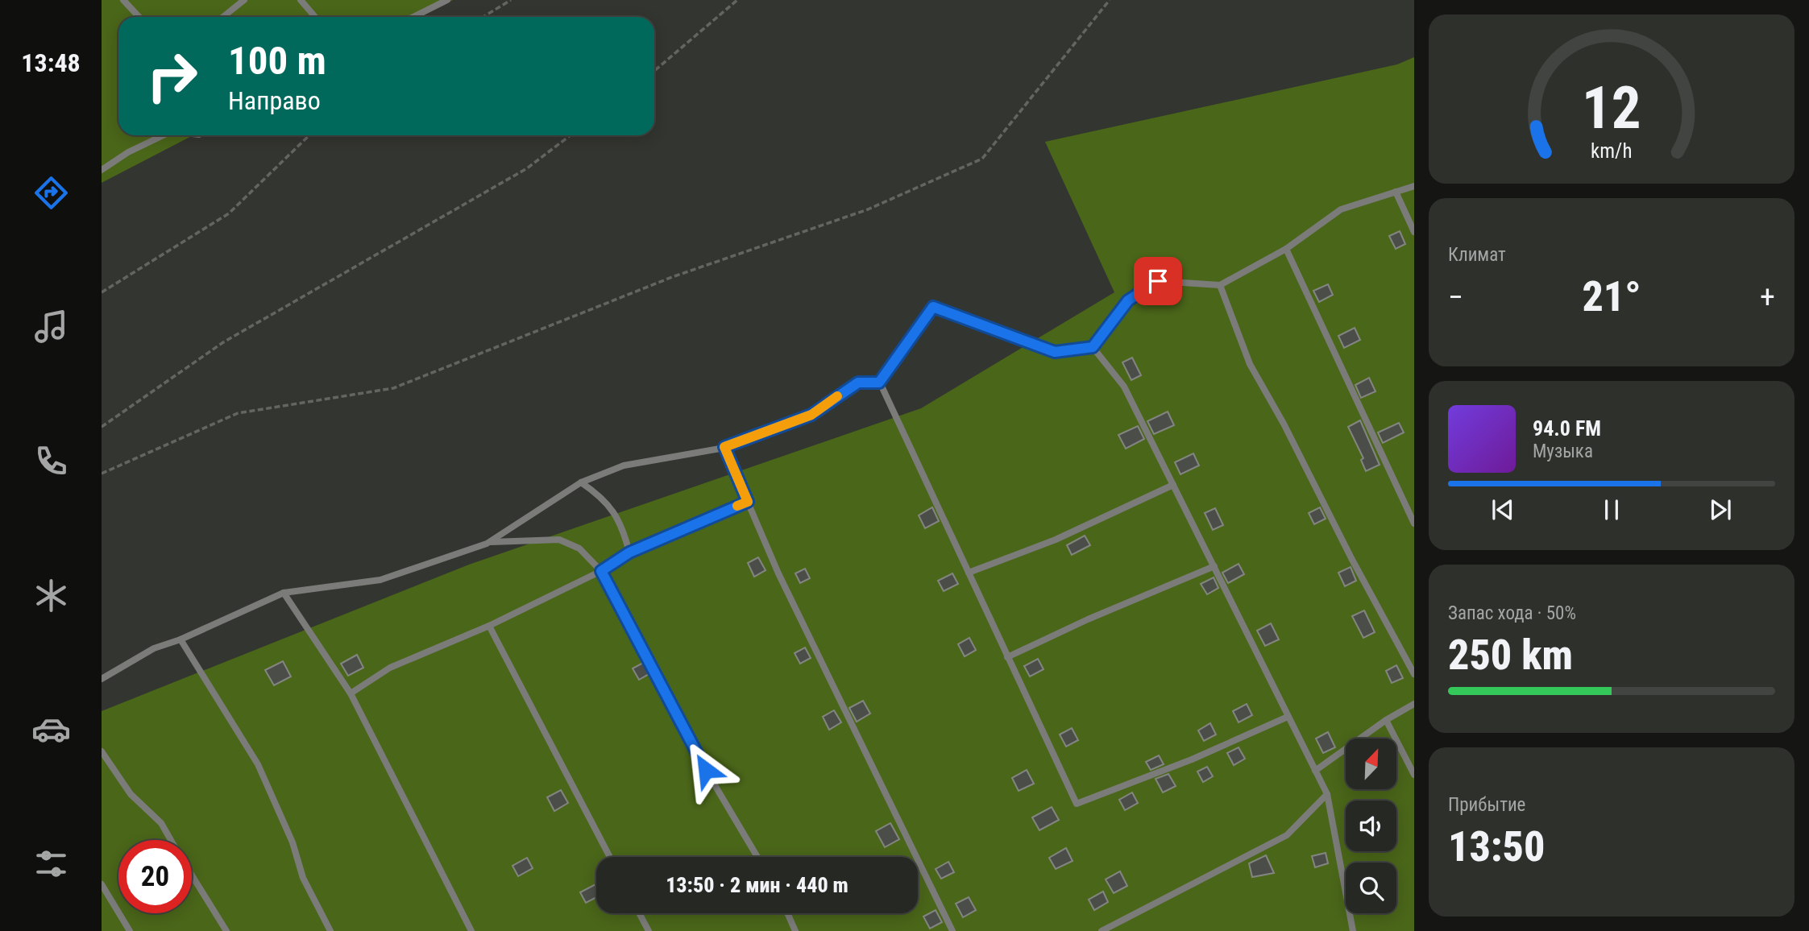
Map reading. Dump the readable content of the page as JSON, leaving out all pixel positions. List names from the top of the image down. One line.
{"north":"top right","page":{"tabs":"13:48","turn":["100 m","Направо"],"tile":["Климат",["Запас хода · 50%","250 km"],["Прибытие","13:50"]],"heat":["−","21°","+"],"song":["94.0 FM","Музыка"],"limit":"20","trip":"13:50 · 2 мин · 440 m","gauge":["12","km/h"]}}
